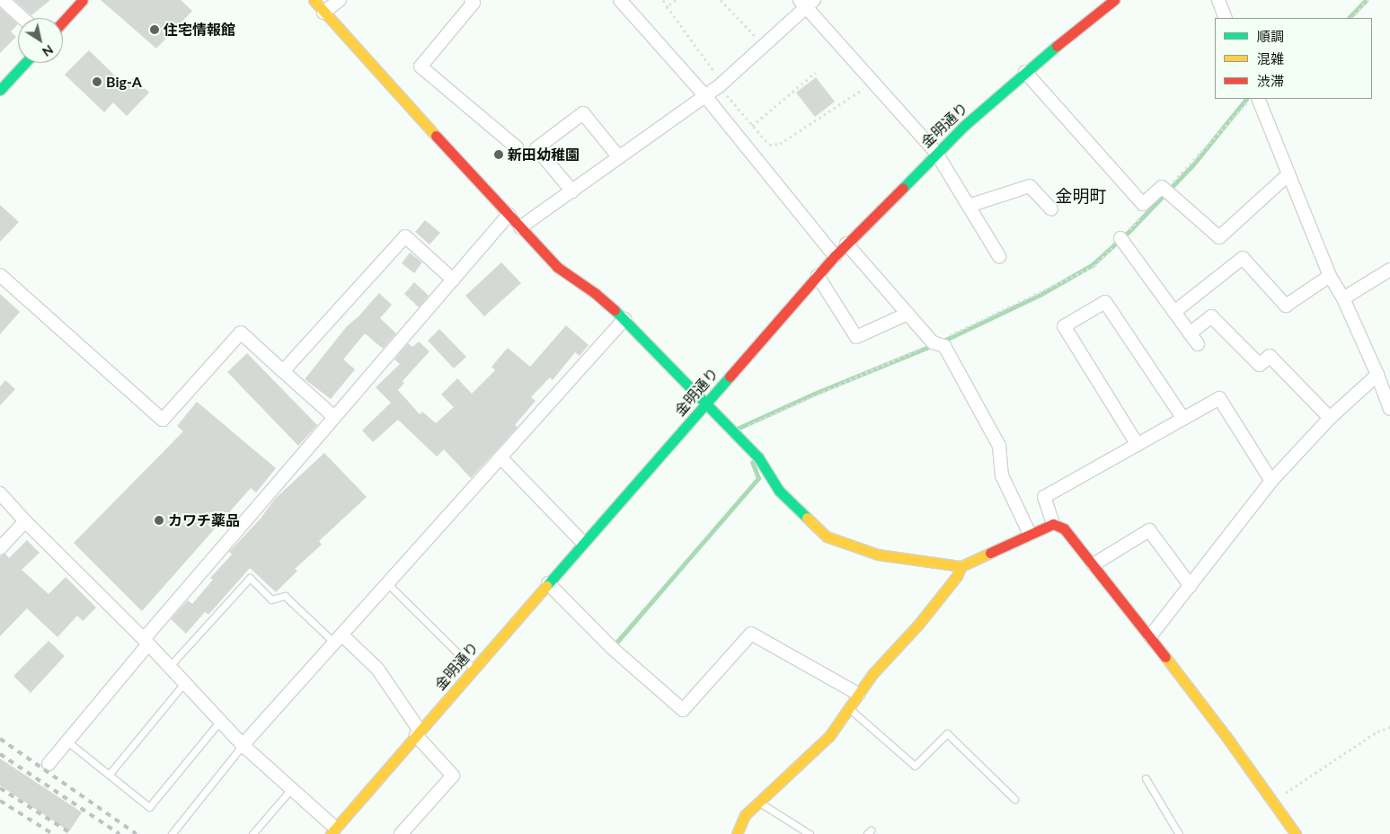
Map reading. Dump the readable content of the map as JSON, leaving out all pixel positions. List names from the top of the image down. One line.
{"streets":{"street":["金明通り"]},"districts":["金明町"],"places":["住宅情報館","Big-A","新田幼稚園","カワチ薬品"],"legend":["順調","混雑","渋滞"],"north":"bottom right"}
